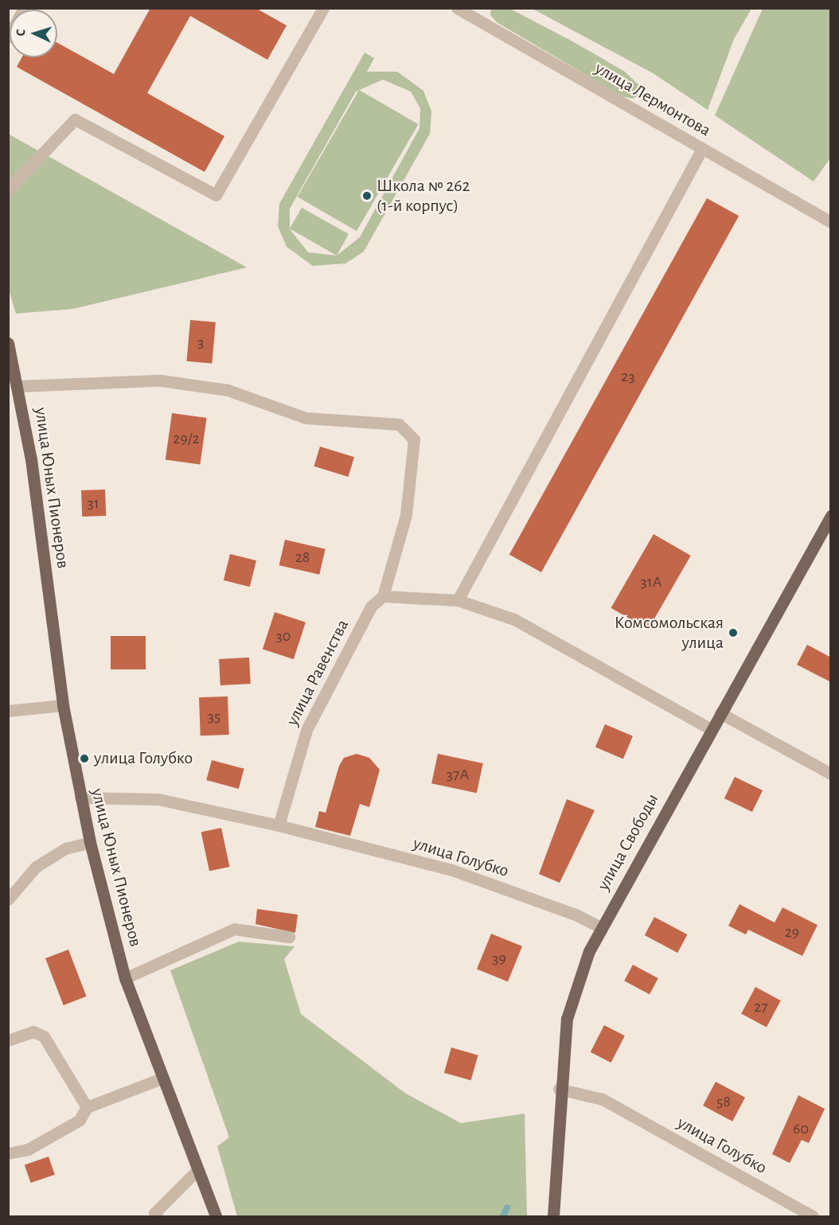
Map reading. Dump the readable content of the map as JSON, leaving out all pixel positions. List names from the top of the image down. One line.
{"streets":{"main road":["улица Юных Пионеров","улица Свободы"],"street":["улица Лермонтова","улица Равенства","улица Голубко"]},"crossings":[["улица Юных Пионеров","улица Голубко"],["улица Равенства","улица Голубко"],["улица Свободы","улица Голубко"]],"places":["Школа № 262 (1-й корпус)","Комсомольская улица","улица Голубко"],"house_numbers":["3","23","29/2","31","28","31А","30","35","37А","29","39","27","58","60"],"north":"left"}
